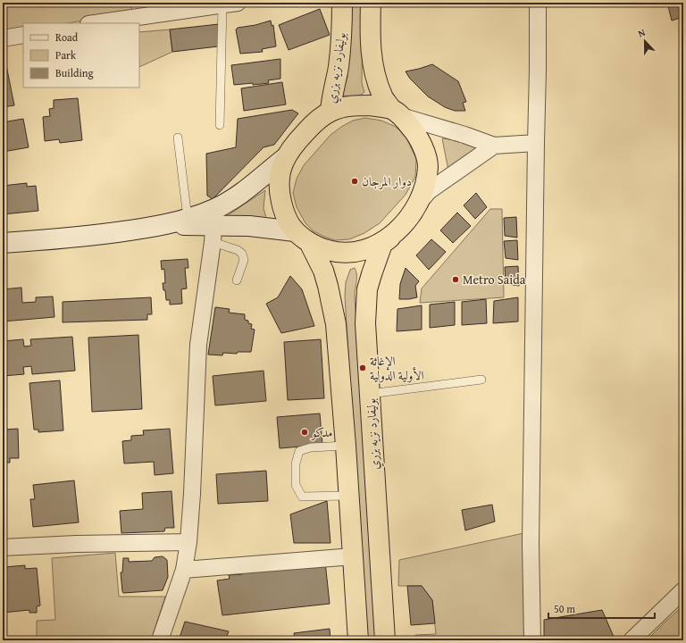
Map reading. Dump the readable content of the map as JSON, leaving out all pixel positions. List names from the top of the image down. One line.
{"streets":{"highway":["بوليفارد نزيه بزري"]},"places":["دوار المرجان","Metro Saida","الإغاثة الأولية الدولية","مدكو"],"legend":["Road","Park","Building"],"scale_bar":"50 m","north":"top"}
